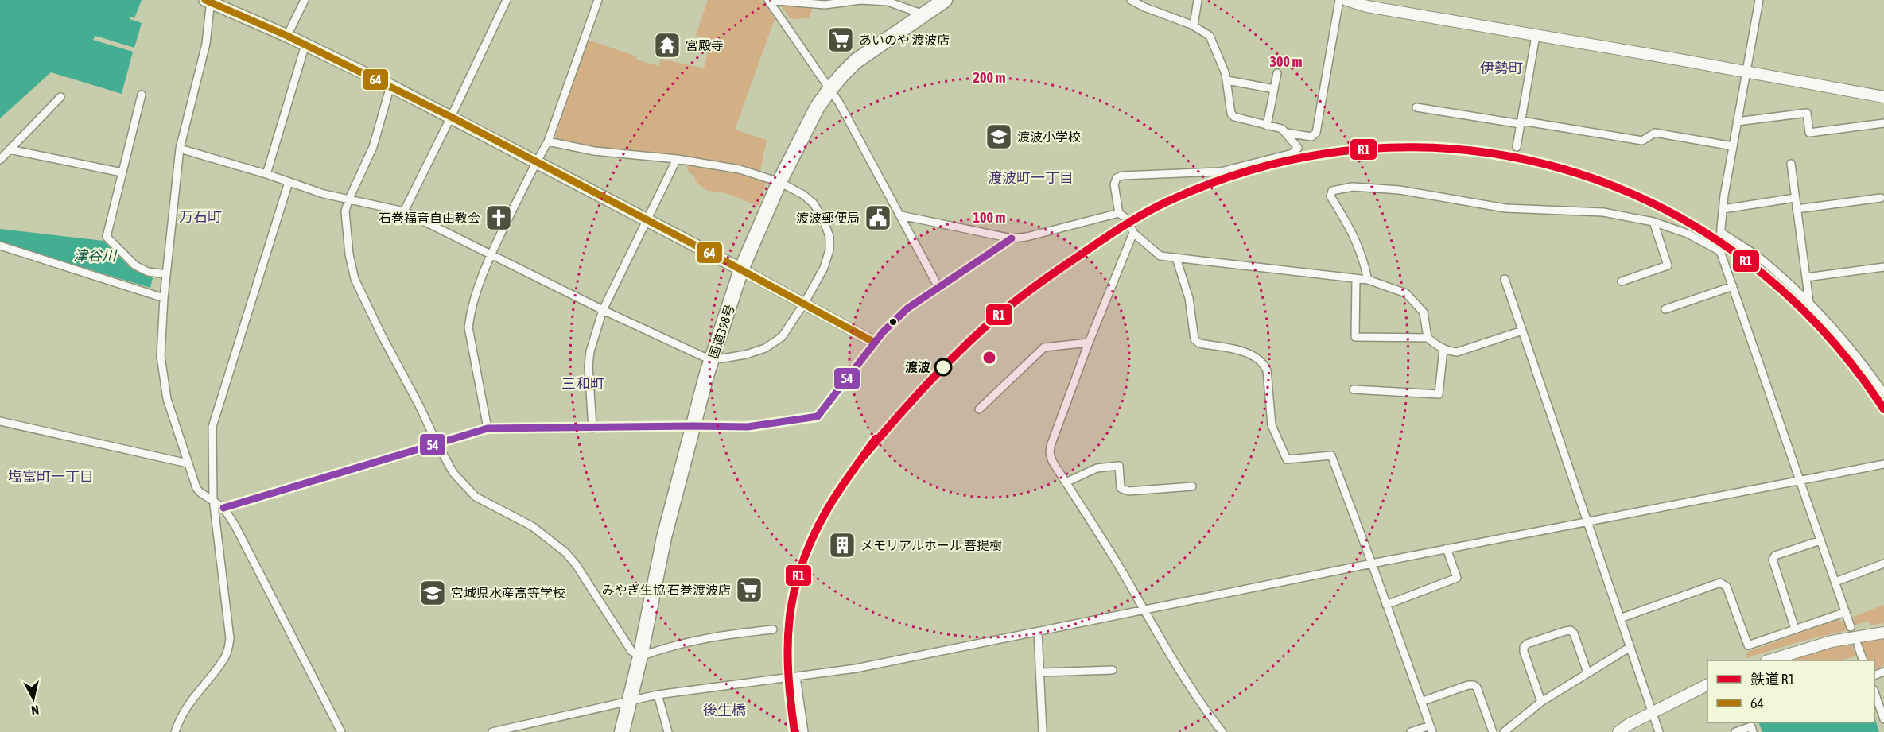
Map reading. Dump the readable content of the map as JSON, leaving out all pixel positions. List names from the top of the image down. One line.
{"streets":{"highway":["国道398号"]},"districts":["伊勢町","渡波町一丁目","万石町","三和町","塩富町一丁目","後生橋"],"water":["津谷川"],"places":{"supermarket":["あいのや 渡波店","みやぎ生協 石巻渡波店"],"temple":["宮殿寺"],"school or university":["渡波小学校","宮城県水産高等学校"],"church":["石巻福音自由教会"],"public building":["渡波郵便局"],"other":["渡波"],"building":["メモリアルホール 菩提樹"]},"lines":["transit line 64","rail line R1","transit line 54"],"legend":["鉄道 R1","64"],"north":"bottom","rings":["300 m","200 m","100 m"]}
